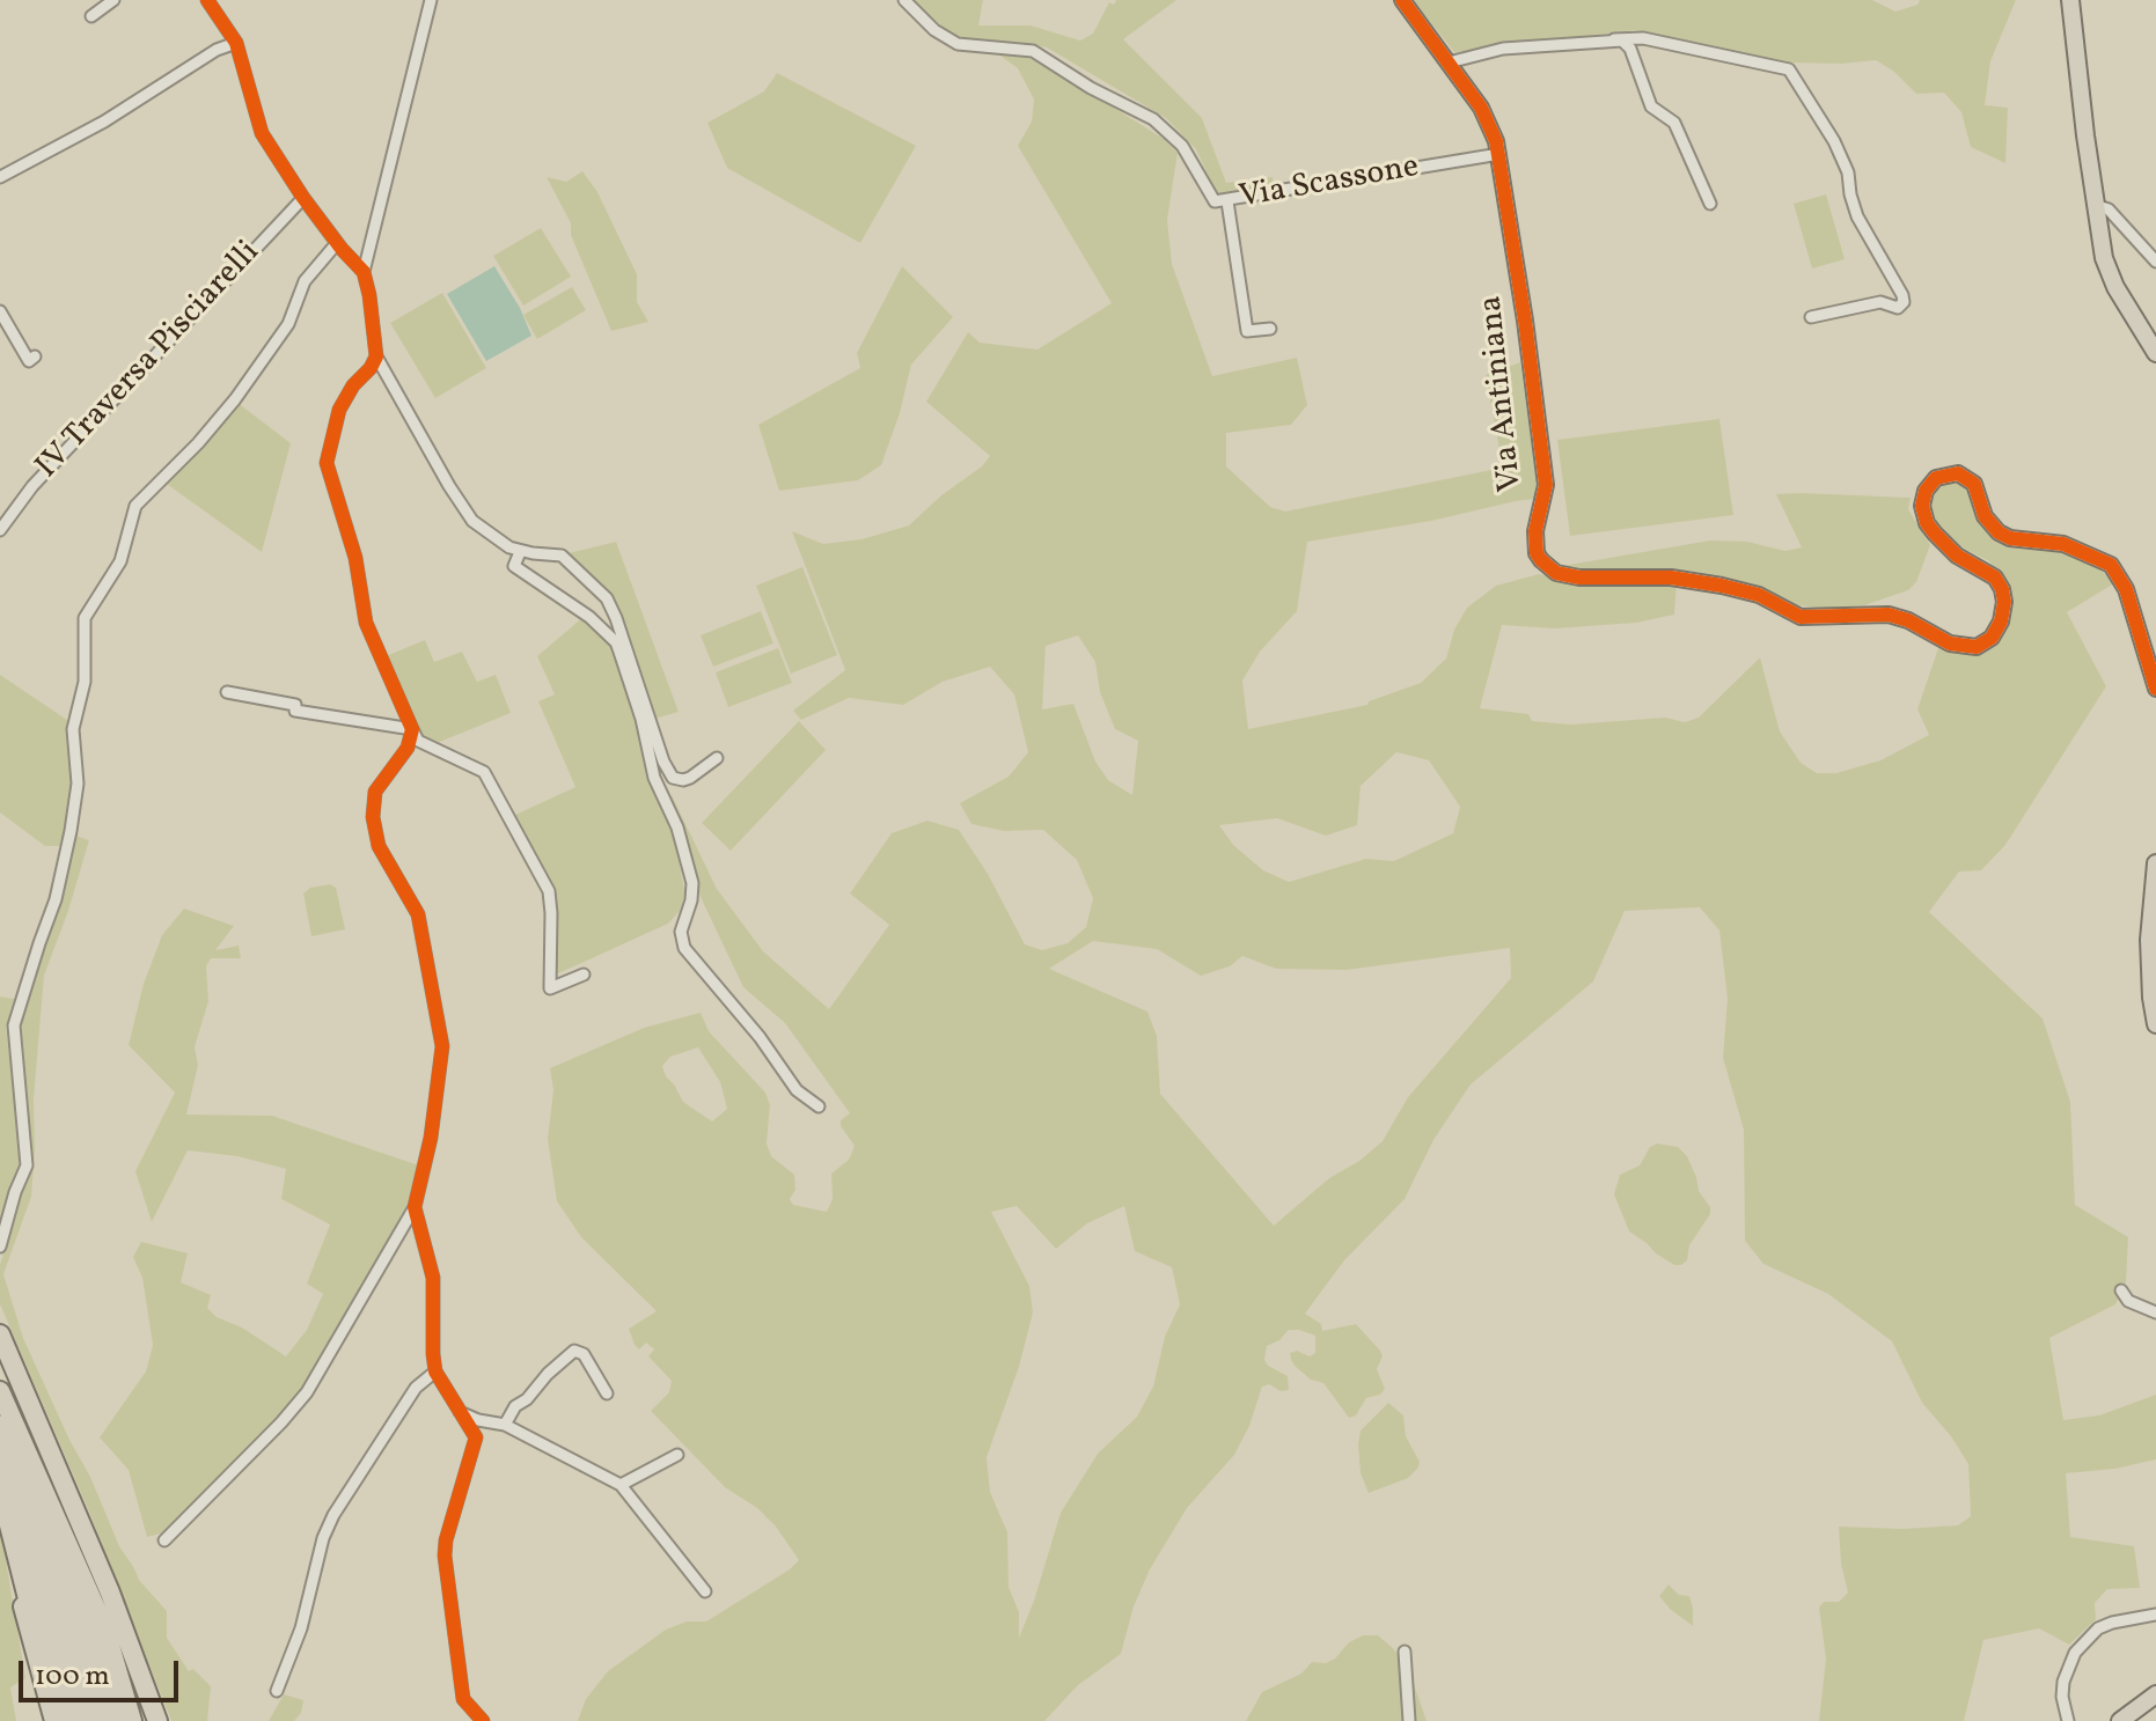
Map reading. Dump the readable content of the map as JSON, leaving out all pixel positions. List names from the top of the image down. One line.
{"streets":{"street":["Via Scassone","IV Traversa Pisciarelli","Via Antiniana"]},"crossings":[["Via Scassone","Via Antiniana"]],"scale_bar":"100 m"}
